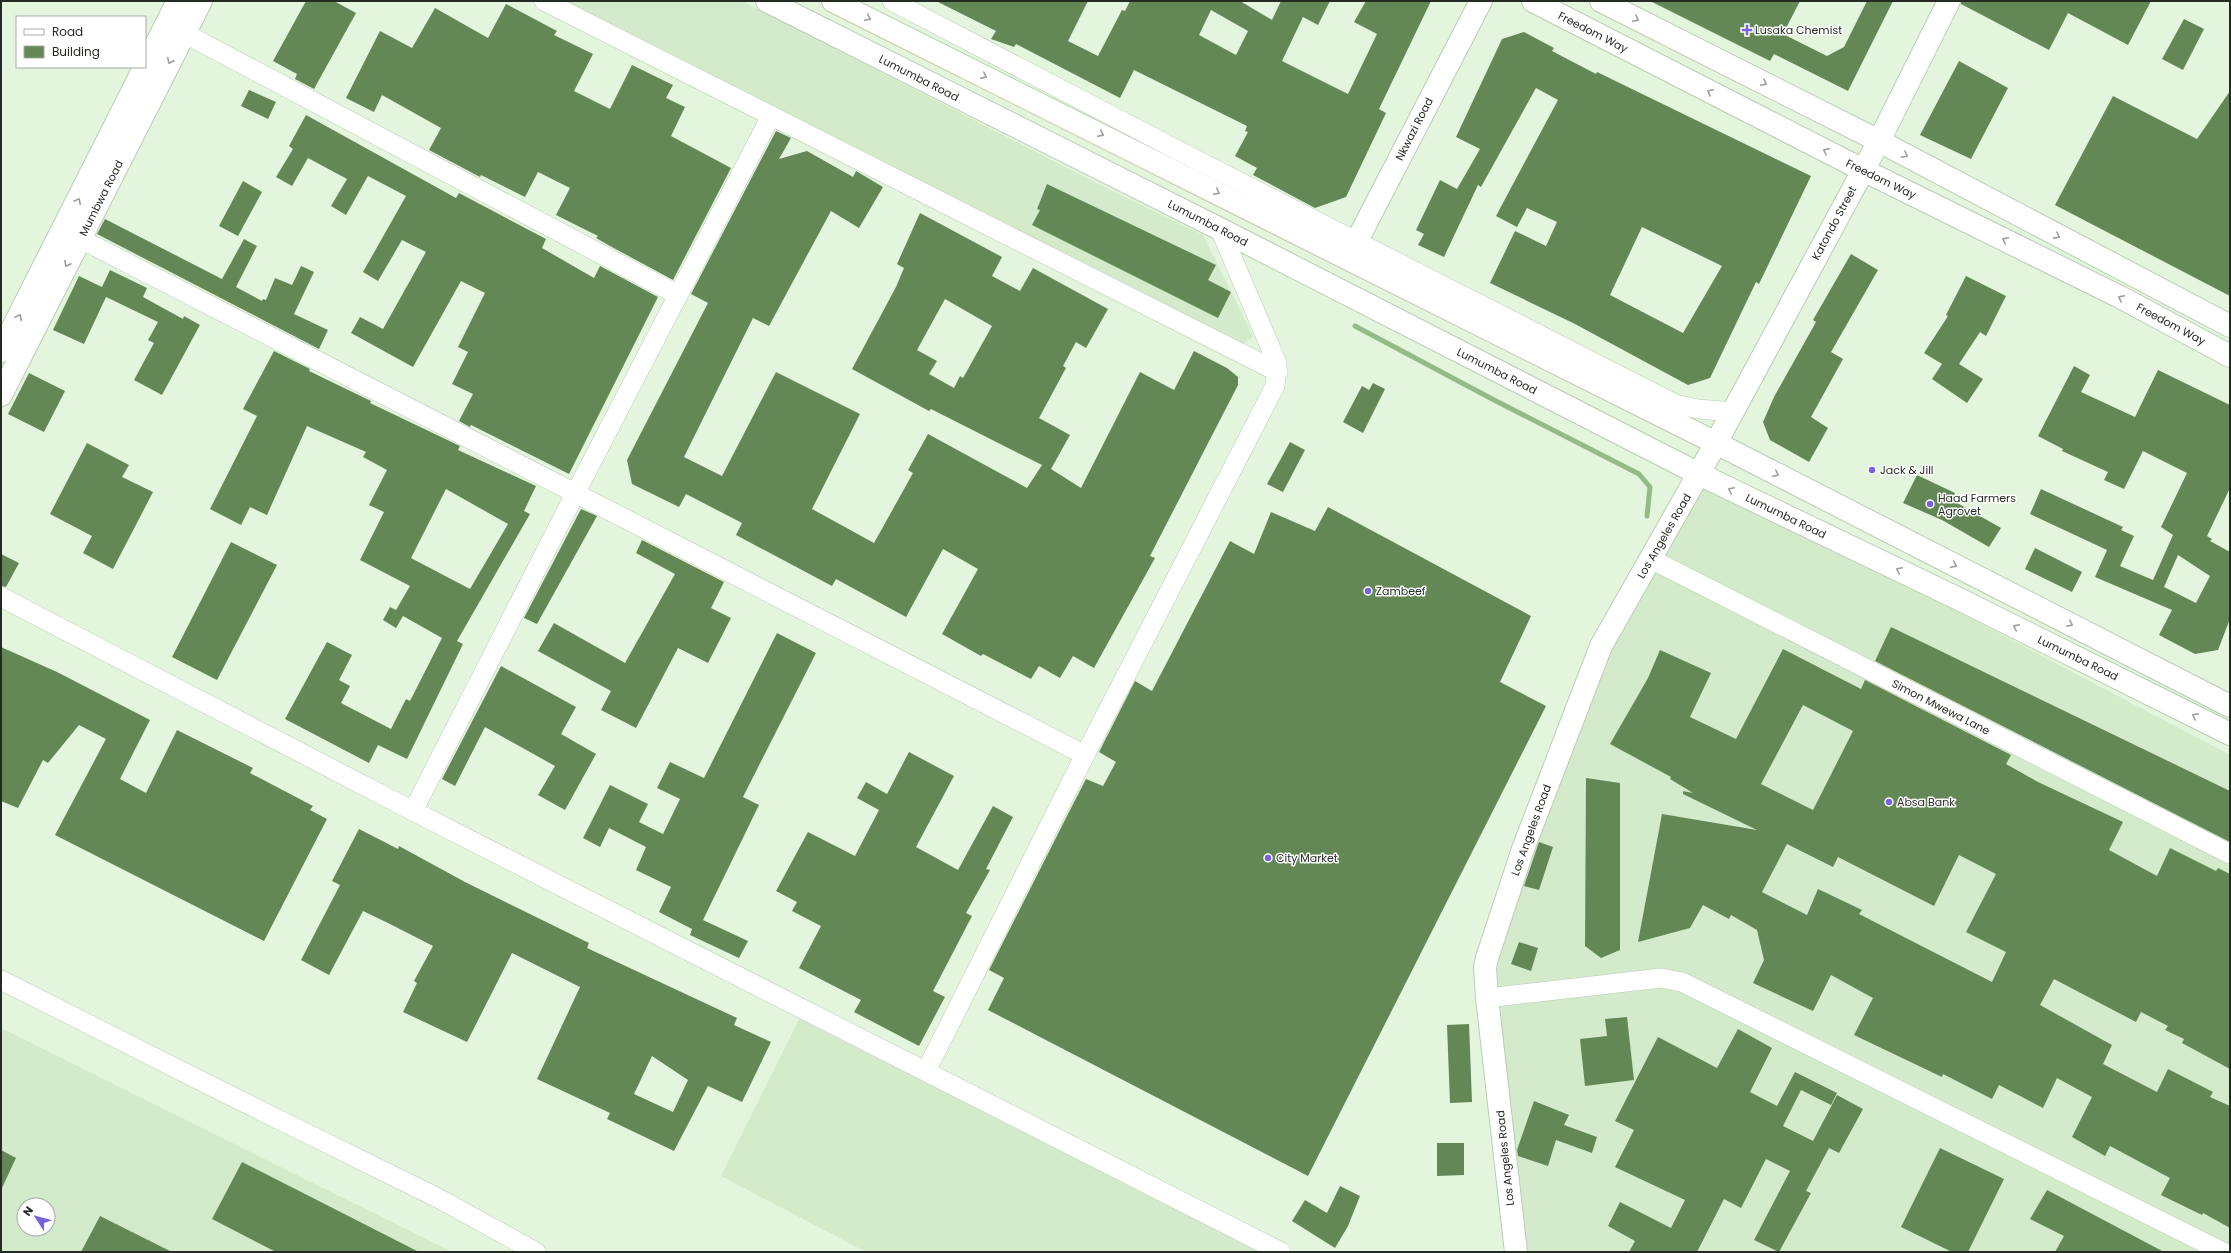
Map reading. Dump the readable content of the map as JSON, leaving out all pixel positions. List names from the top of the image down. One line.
{"streets":{"main road":["Freedom Way","Lumumba Road","Nkwazi Road","Mumbwa Road","Katondo Street","Los Angeles Road"],"street":["Simon Mwewa Lane"]},"crossings":[["Freedom Way","Katondo Street"],["Lumumba Road","Los Angeles Road"],["Katondo Street","Los Angeles Road"],["Los Angeles Road","Simon Mwewa Lane"]],"places":{"health":["Lusaka Chemist"],"other":["Jack & Jill","Haad Farmers Agrovet","Zambeef","Absa Bank","City Market"]},"legend":["Road","Building"],"north":"top left"}
